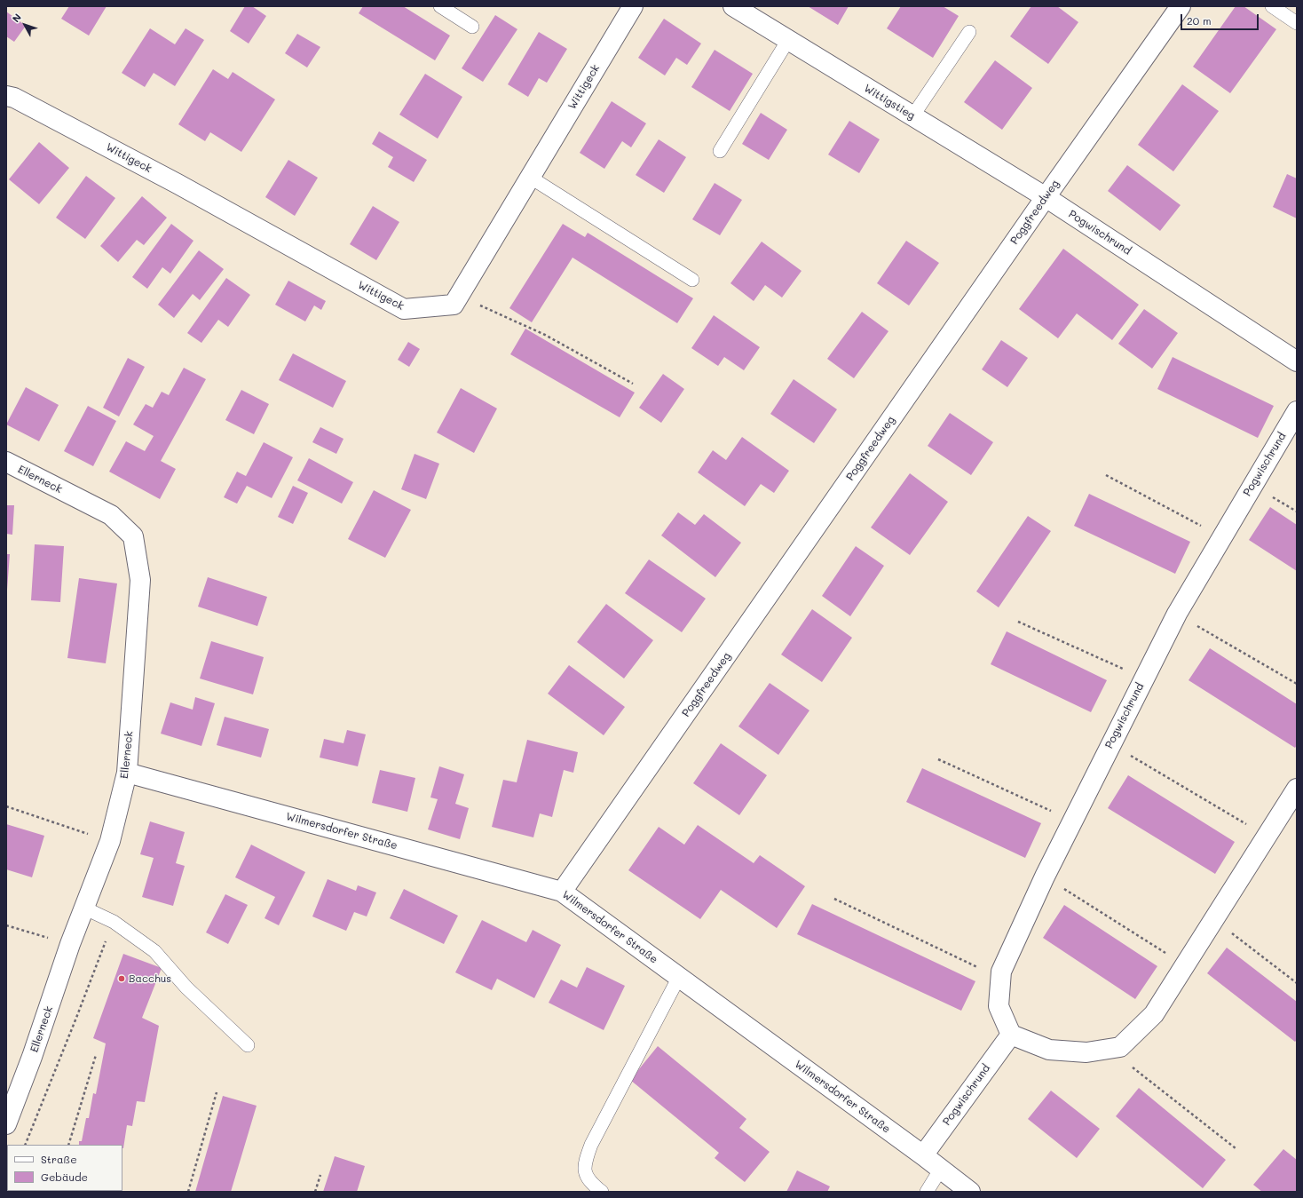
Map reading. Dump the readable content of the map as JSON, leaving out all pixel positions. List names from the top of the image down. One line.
{"streets":{"street":["Wittigeck","Wittigstieg","Poggfreedweg","Pogwischrund","Ellerneck","Wilmersdorfer Straße"]},"crossings":[["Wittigstieg","Poggfreedweg"],["Wittigstieg","Pogwischrund"],["Poggfreedweg","Pogwischrund"],["Poggfreedweg","Wilmersdorfer Straße"],["Pogwischrund","Wilmersdorfer Straße"],["Ellerneck","Wilmersdorfer Straße"]],"places":["Bacchus"],"legend":["Straße","Gebäude"],"scale_bar":"20 m","north":"top left"}
